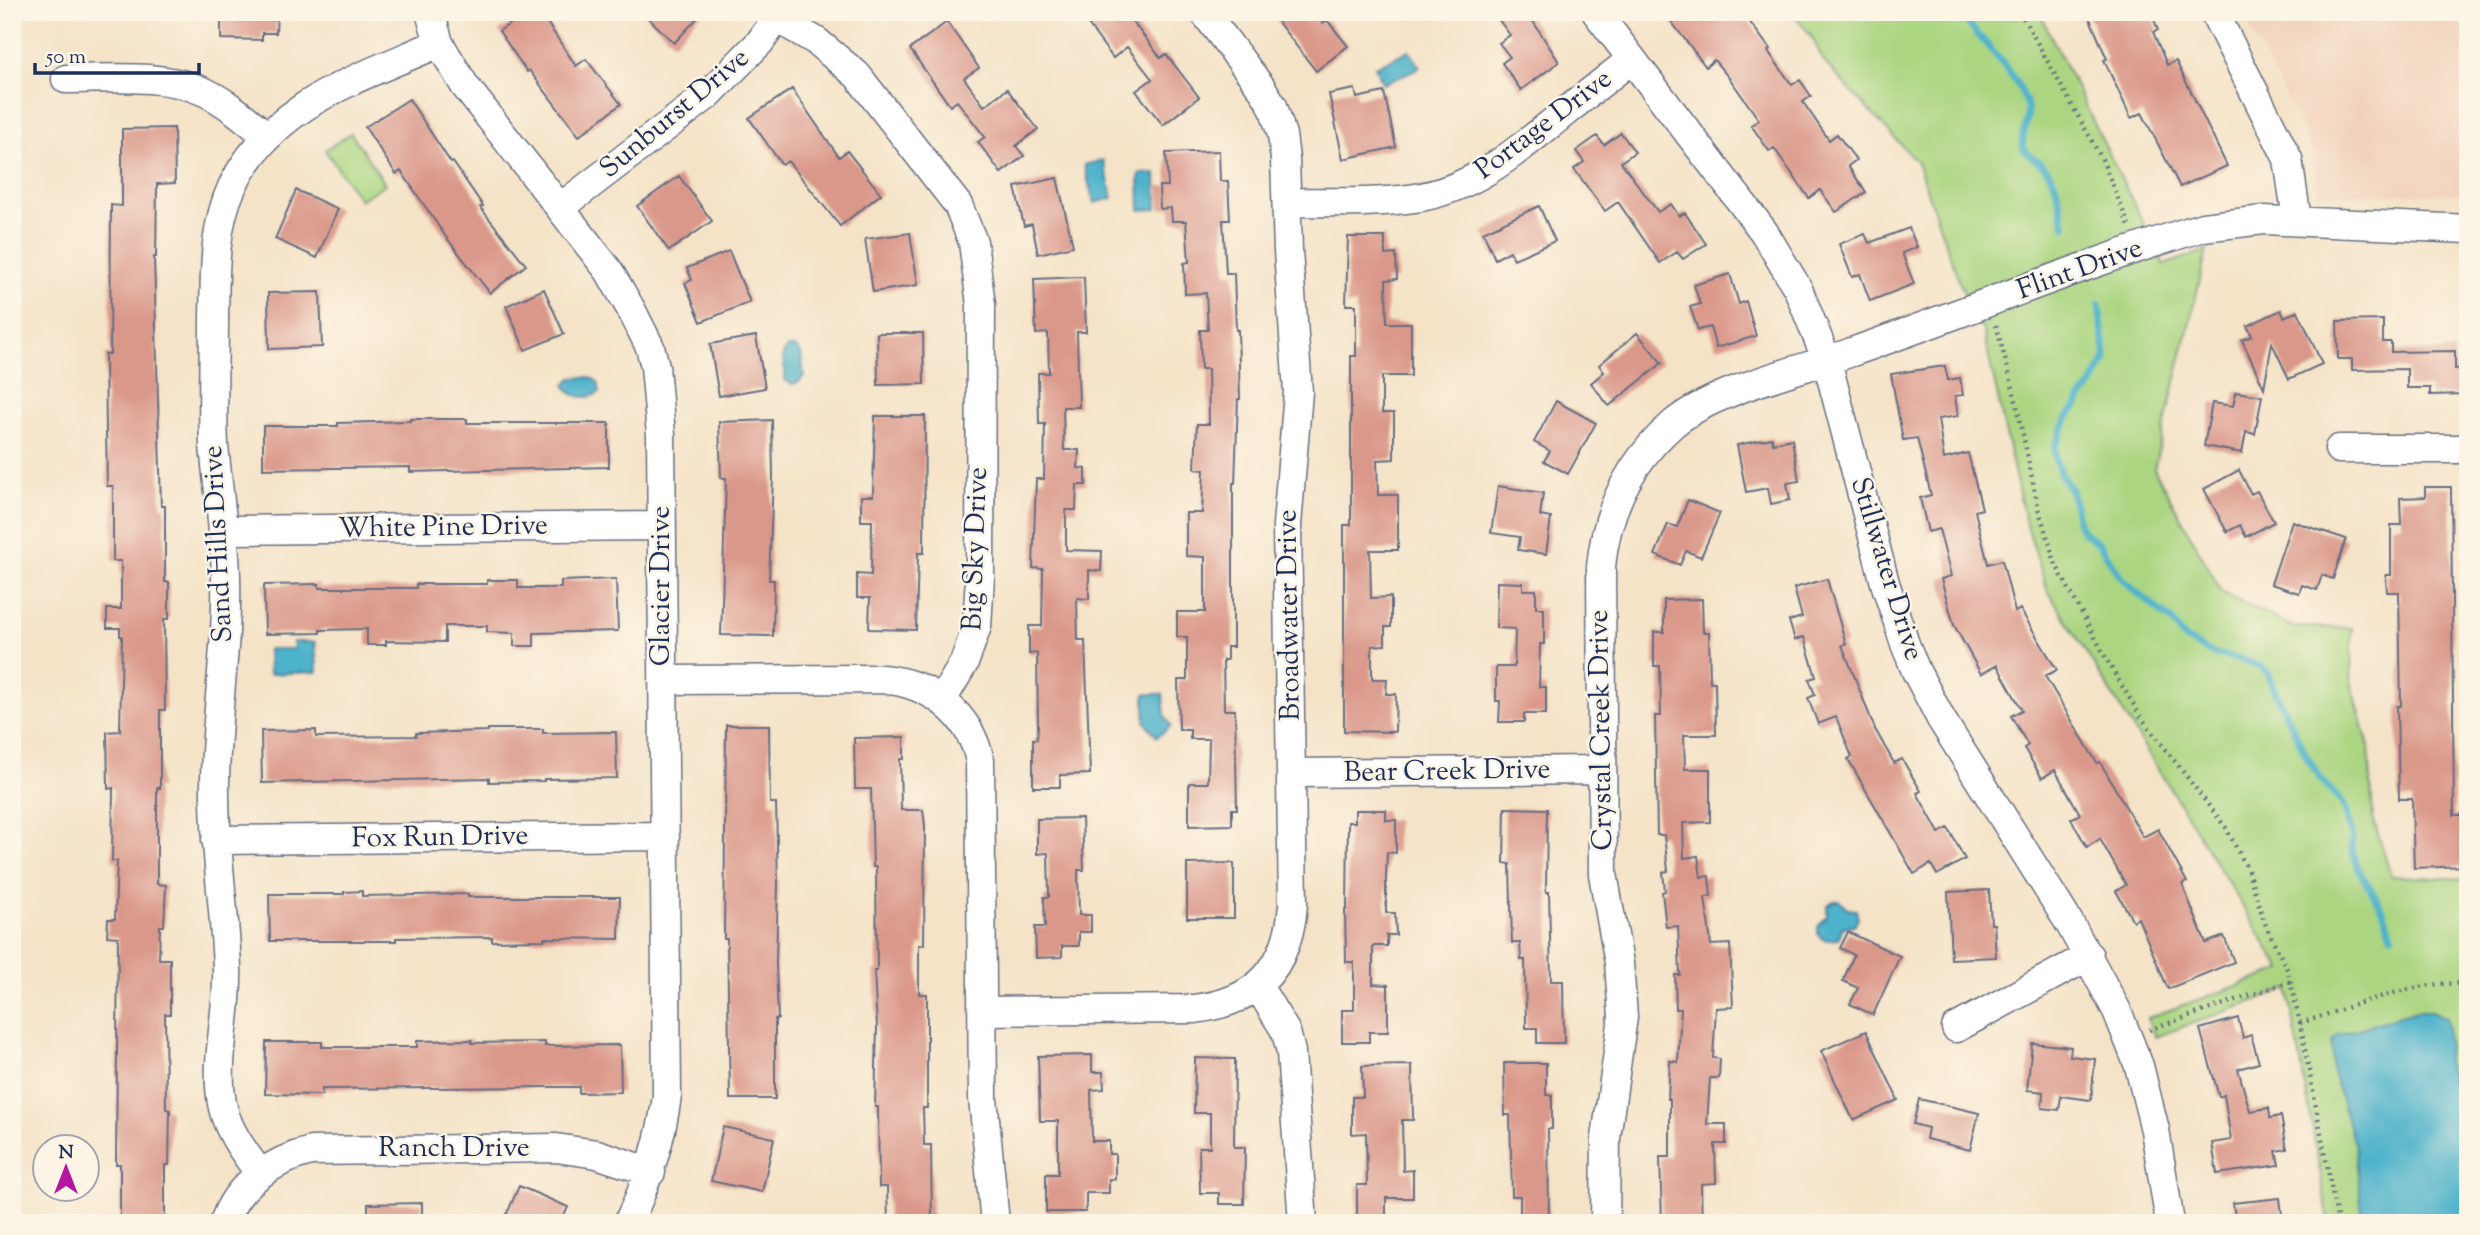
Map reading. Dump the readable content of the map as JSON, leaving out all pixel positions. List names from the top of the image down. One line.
{"streets":{"street":["Sunburst Drive","Portage Drive","Flint Drive","White Pine Drive","Sand Hills Drive","Big Sky Drive","Stillwater Drive","Glacier Drive","Broadwater Drive","Crystal Creek Drive","Bear Creek Drive","Fox Run Drive","Ranch Drive"]},"crossings":[["Sunburst Drive","Big Sky Drive"],["Sunburst Drive","Glacier Drive"],["Portage Drive","Stillwater Drive"],["Portage Drive","Broadwater Drive"],["Flint Drive","Stillwater Drive"],["Flint Drive","Crystal Creek Drive"],["White Pine Drive","Sand Hills Drive"],["White Pine Drive","Glacier Drive"],["Sand Hills Drive","Glacier Drive"],["Sand Hills Drive","Fox Run Drive"],["Sand Hills Drive","Ranch Drive"],["Stillwater Drive","Crystal Creek Drive"],["Glacier Drive","Fox Run Drive"],["Glacier Drive","Ranch Drive"],["Broadwater Drive","Bear Creek Drive"],["Crystal Creek Drive","Bear Creek Drive"]],"scale_bar":"50 m","north":"top"}
